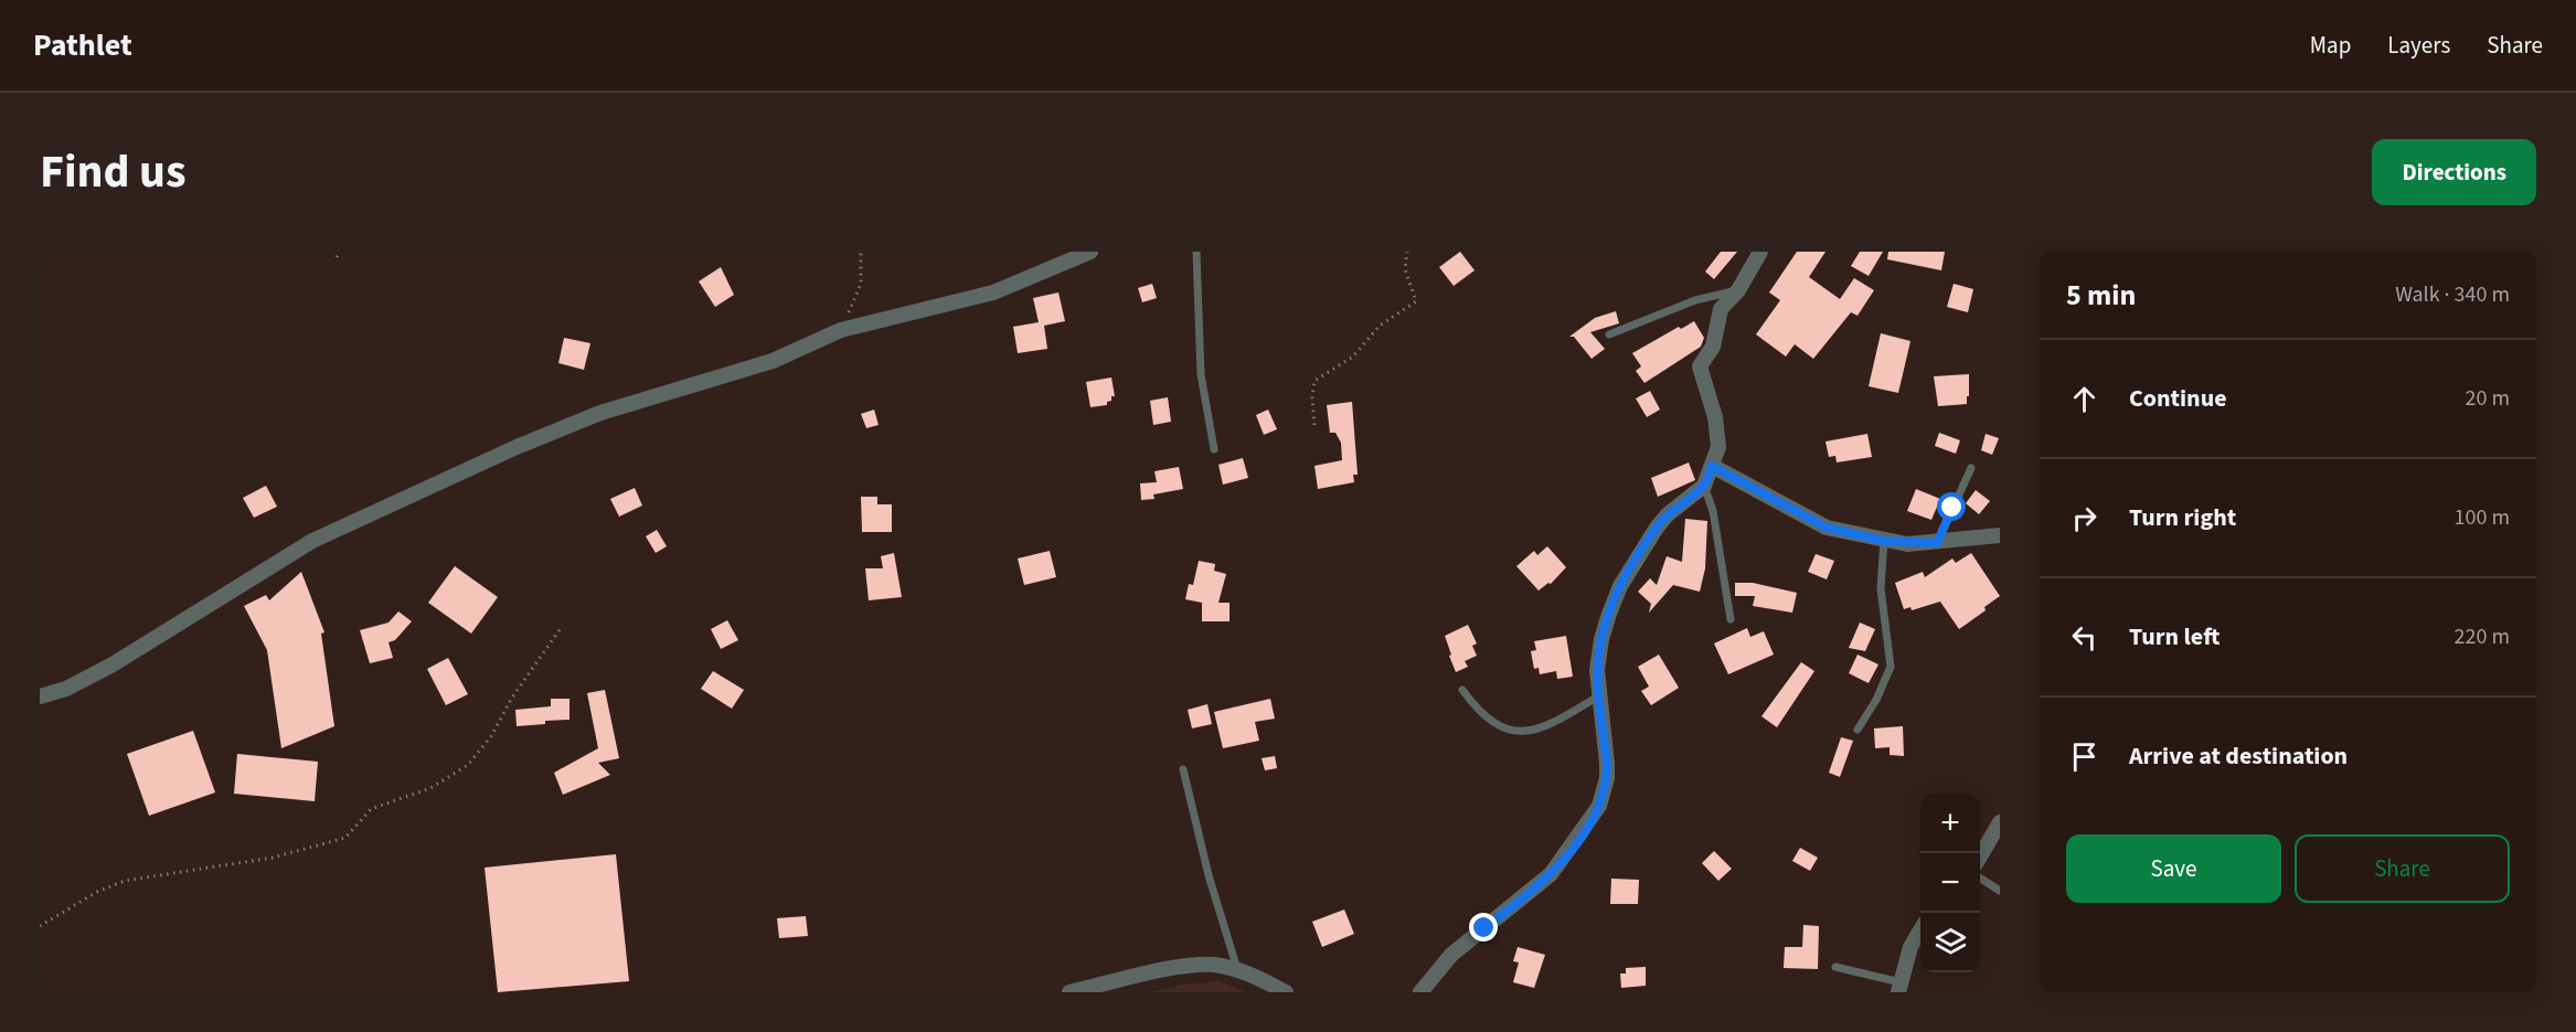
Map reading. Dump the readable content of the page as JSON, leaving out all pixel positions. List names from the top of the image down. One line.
{"page":{"header":"Pathlet","nav":["Map","Layers","Share"],"title":"Find us","buttons":["Directions",["Save","Share"]],"heading":["5 min","Walk · 340 m"],"list":[["Continue","20 m"],["Turn right","100 m"],["Turn left","220 m"],"Arrive at destination"],"map_buttons":["+","−"]}}
